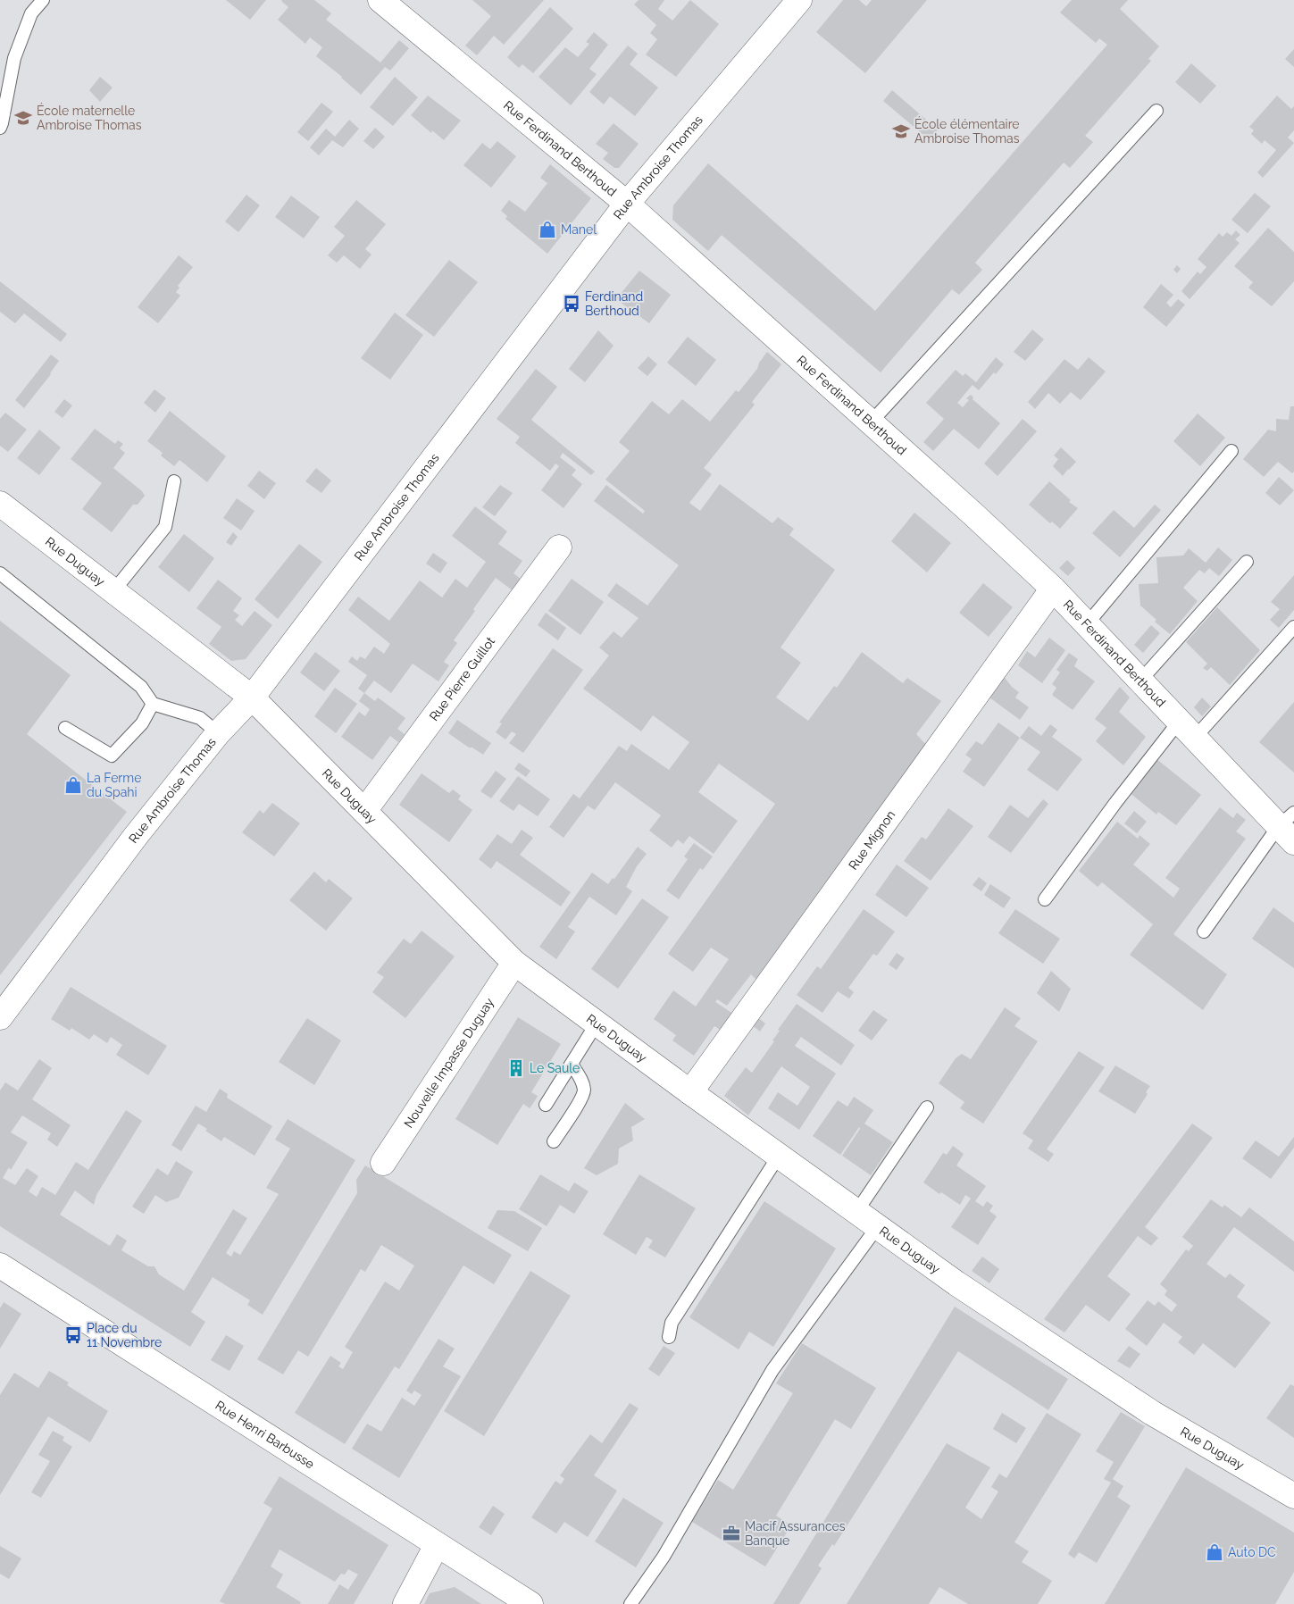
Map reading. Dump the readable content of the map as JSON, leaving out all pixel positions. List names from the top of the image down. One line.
{"streets":{"street":["Rue Ferdinand Berthoud","Rue Ambroise Thomas","Rue Duguay","Rue Pierre Guillot","Rue Mignon","Nouvelle Impasse Duguay","Rue Henri Barbusse"]},"crossings":[["Rue Ferdinand Berthoud","Rue Ambroise Thomas"],["Rue Ferdinand Berthoud","Rue Mignon"],["Rue Ambroise Thomas","Rue Duguay"],["Rue Duguay","Rue Pierre Guillot"],["Rue Duguay","Rue Mignon"],["Rue Duguay","Nouvelle Impasse Duguay"]],"places":{"school or university":["École maternelle Ambroise Thomas","École élémentaire Ambroise Thomas"],"shop":["Manel","La Ferme du Spahi","Auto DC"],"bus stop":["Ferdinand Berthoud","Place du 11 Novembre"],"building":["Le Saule"],"office":["Macif Assurances Banque"]}}
